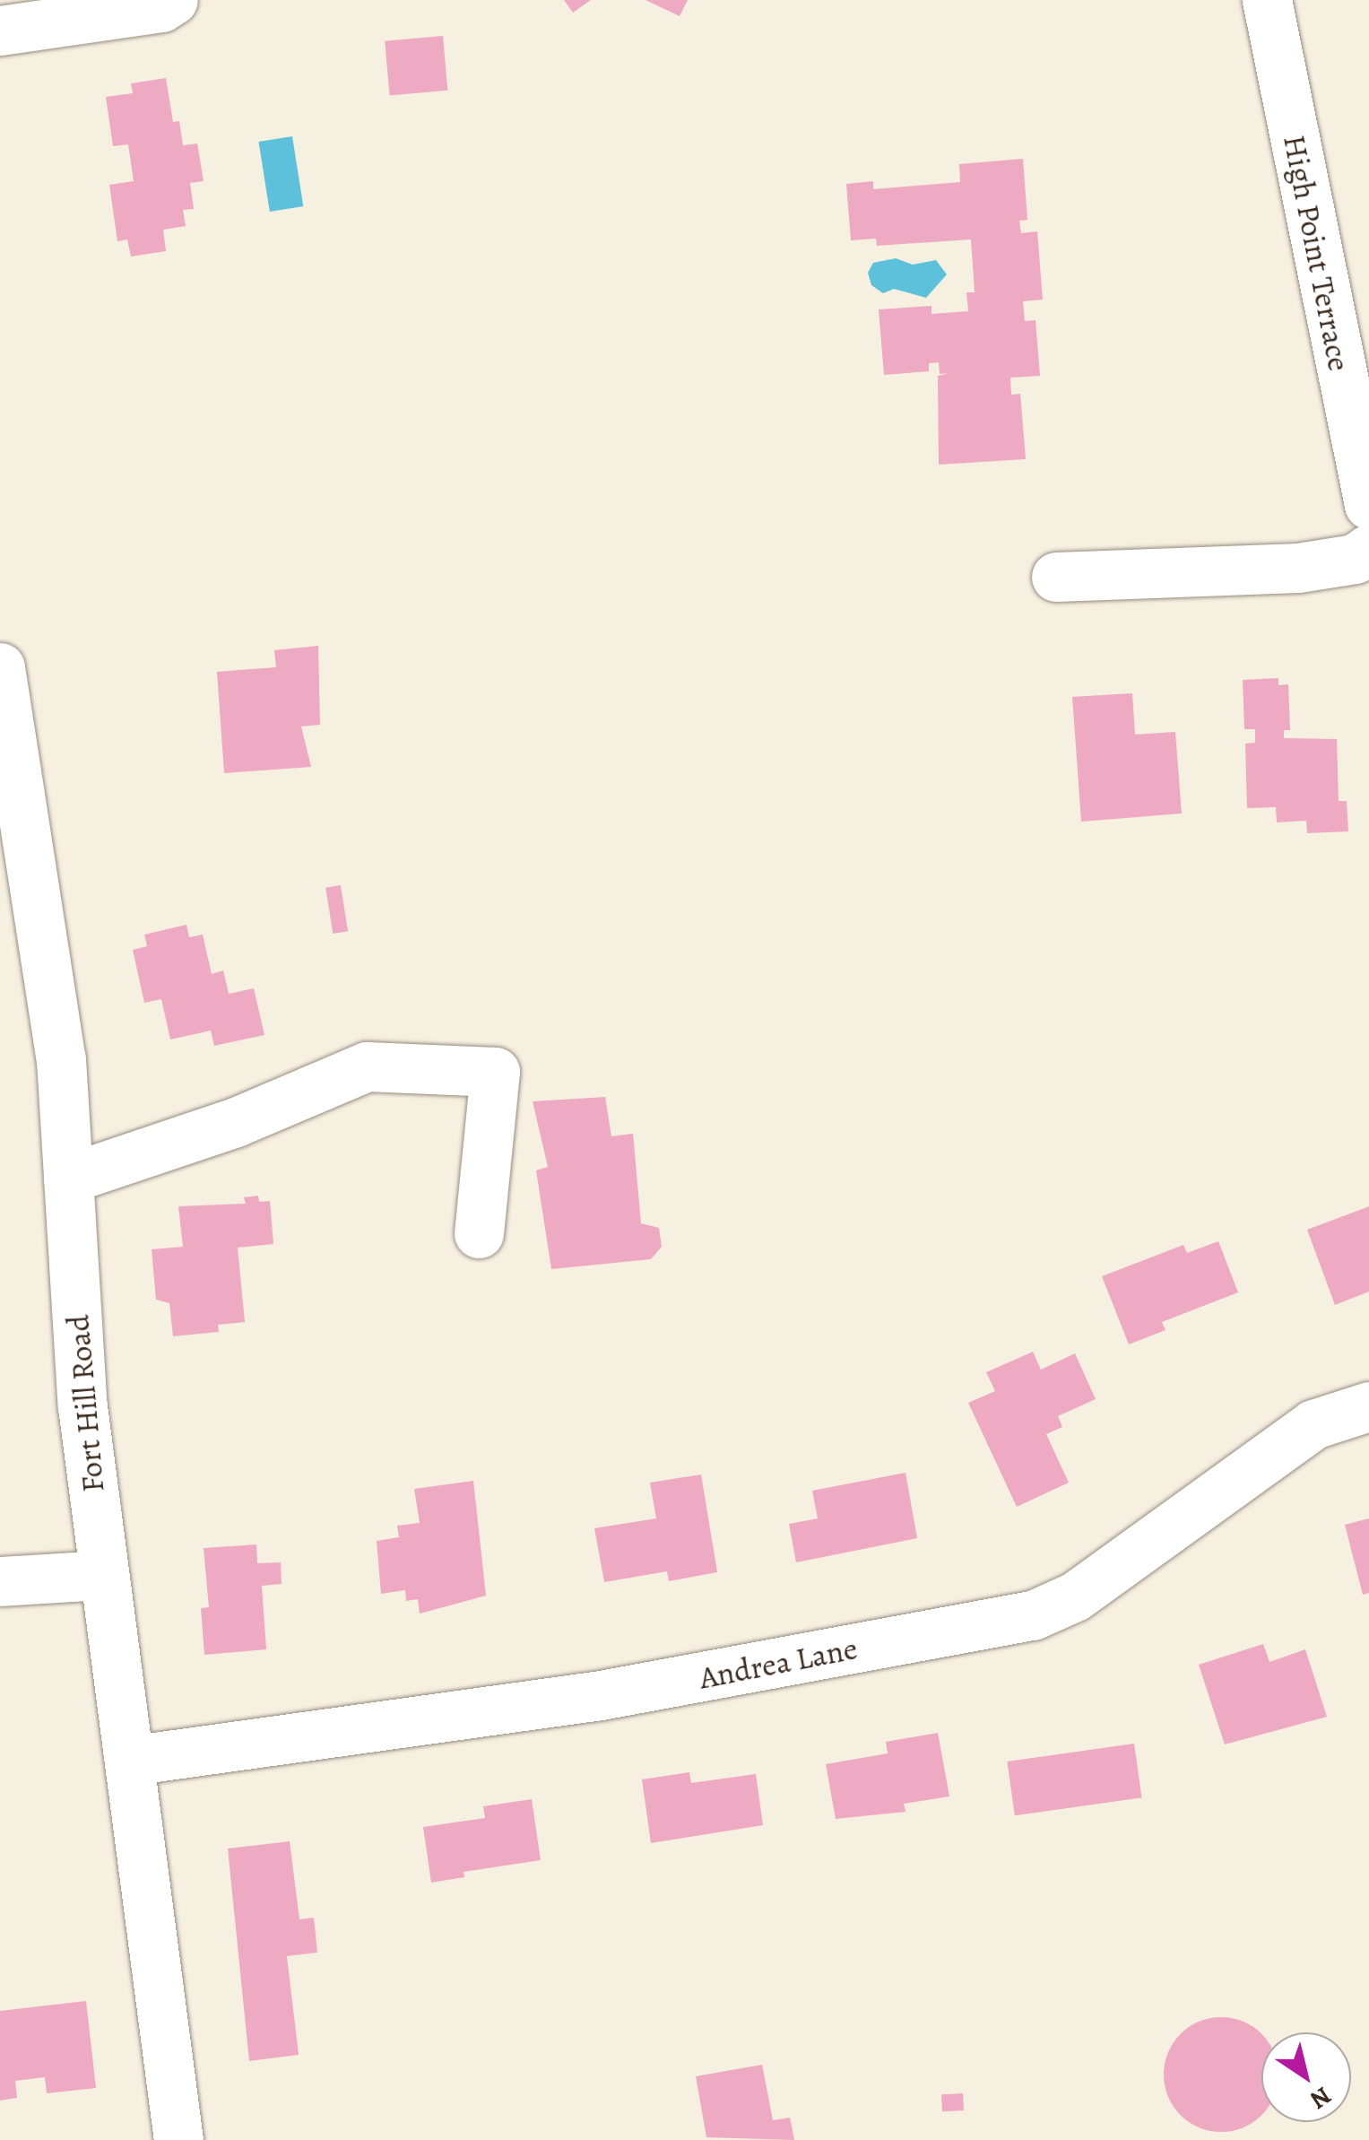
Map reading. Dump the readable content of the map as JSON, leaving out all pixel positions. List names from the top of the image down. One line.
{"streets":{"street":["High Point Terrace","Fort Hill Road","Andrea Lane"]},"crossings":[["Fort Hill Road","Andrea Lane"]],"north":"bottom right"}
